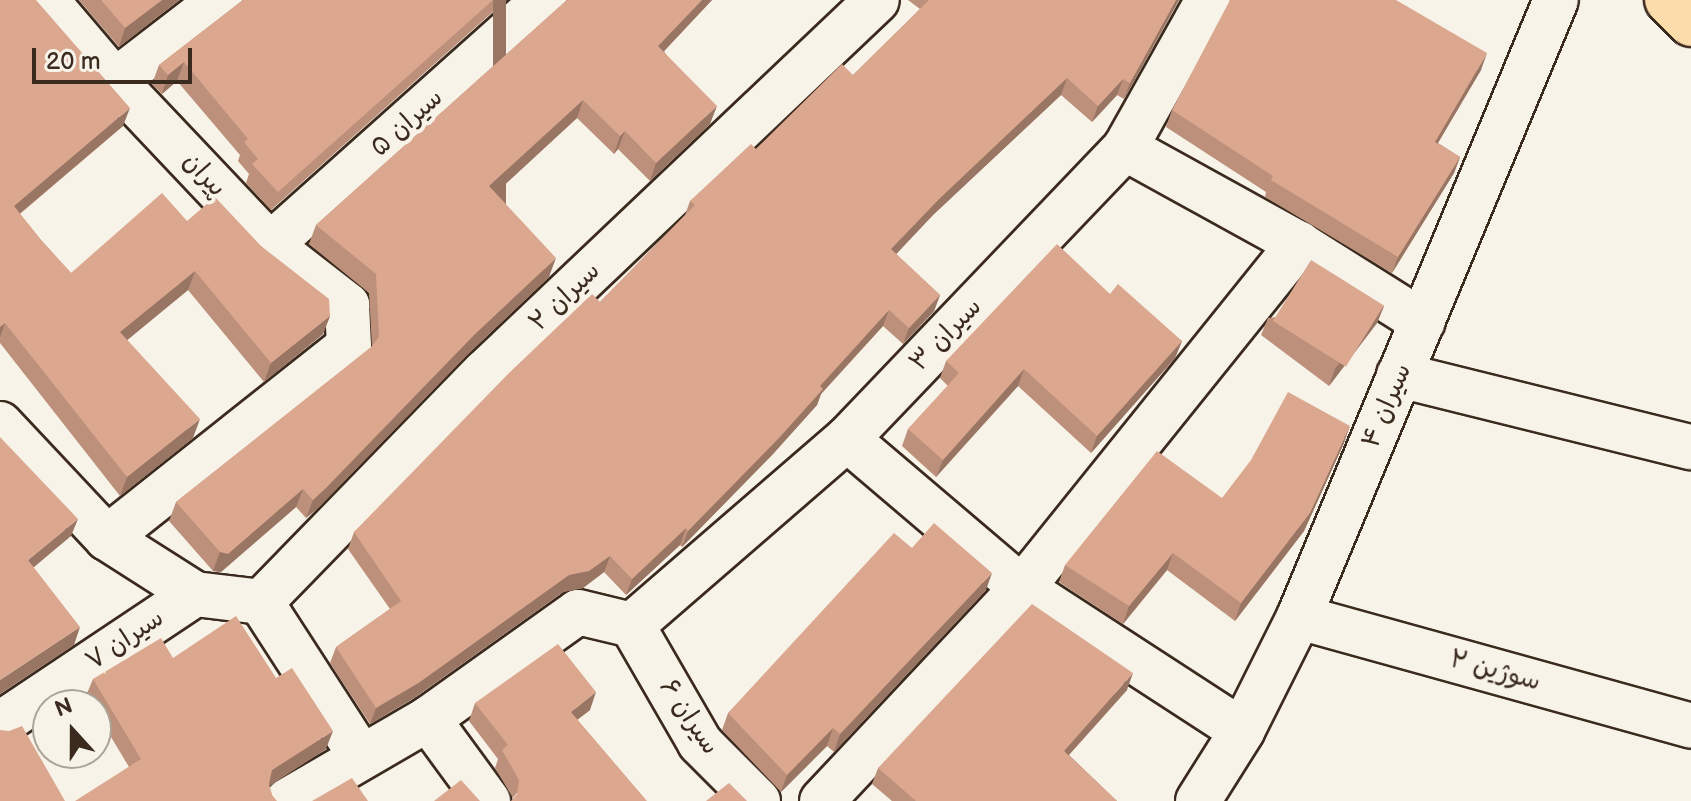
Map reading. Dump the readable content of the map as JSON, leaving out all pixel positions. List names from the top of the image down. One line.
{"streets":{"street":["سیران ۵","پیران","سیران ۲","سیران ۳","سیران ۴","سیران ۷","سوژین ۲","سیران ۶"]},"crossings":[["سیران ۵","پیران"],["سیران ۳","سیران ۶"],["سیران ۴","سوژین ۲"]],"scale_bar":"20 m","north":"top"}
